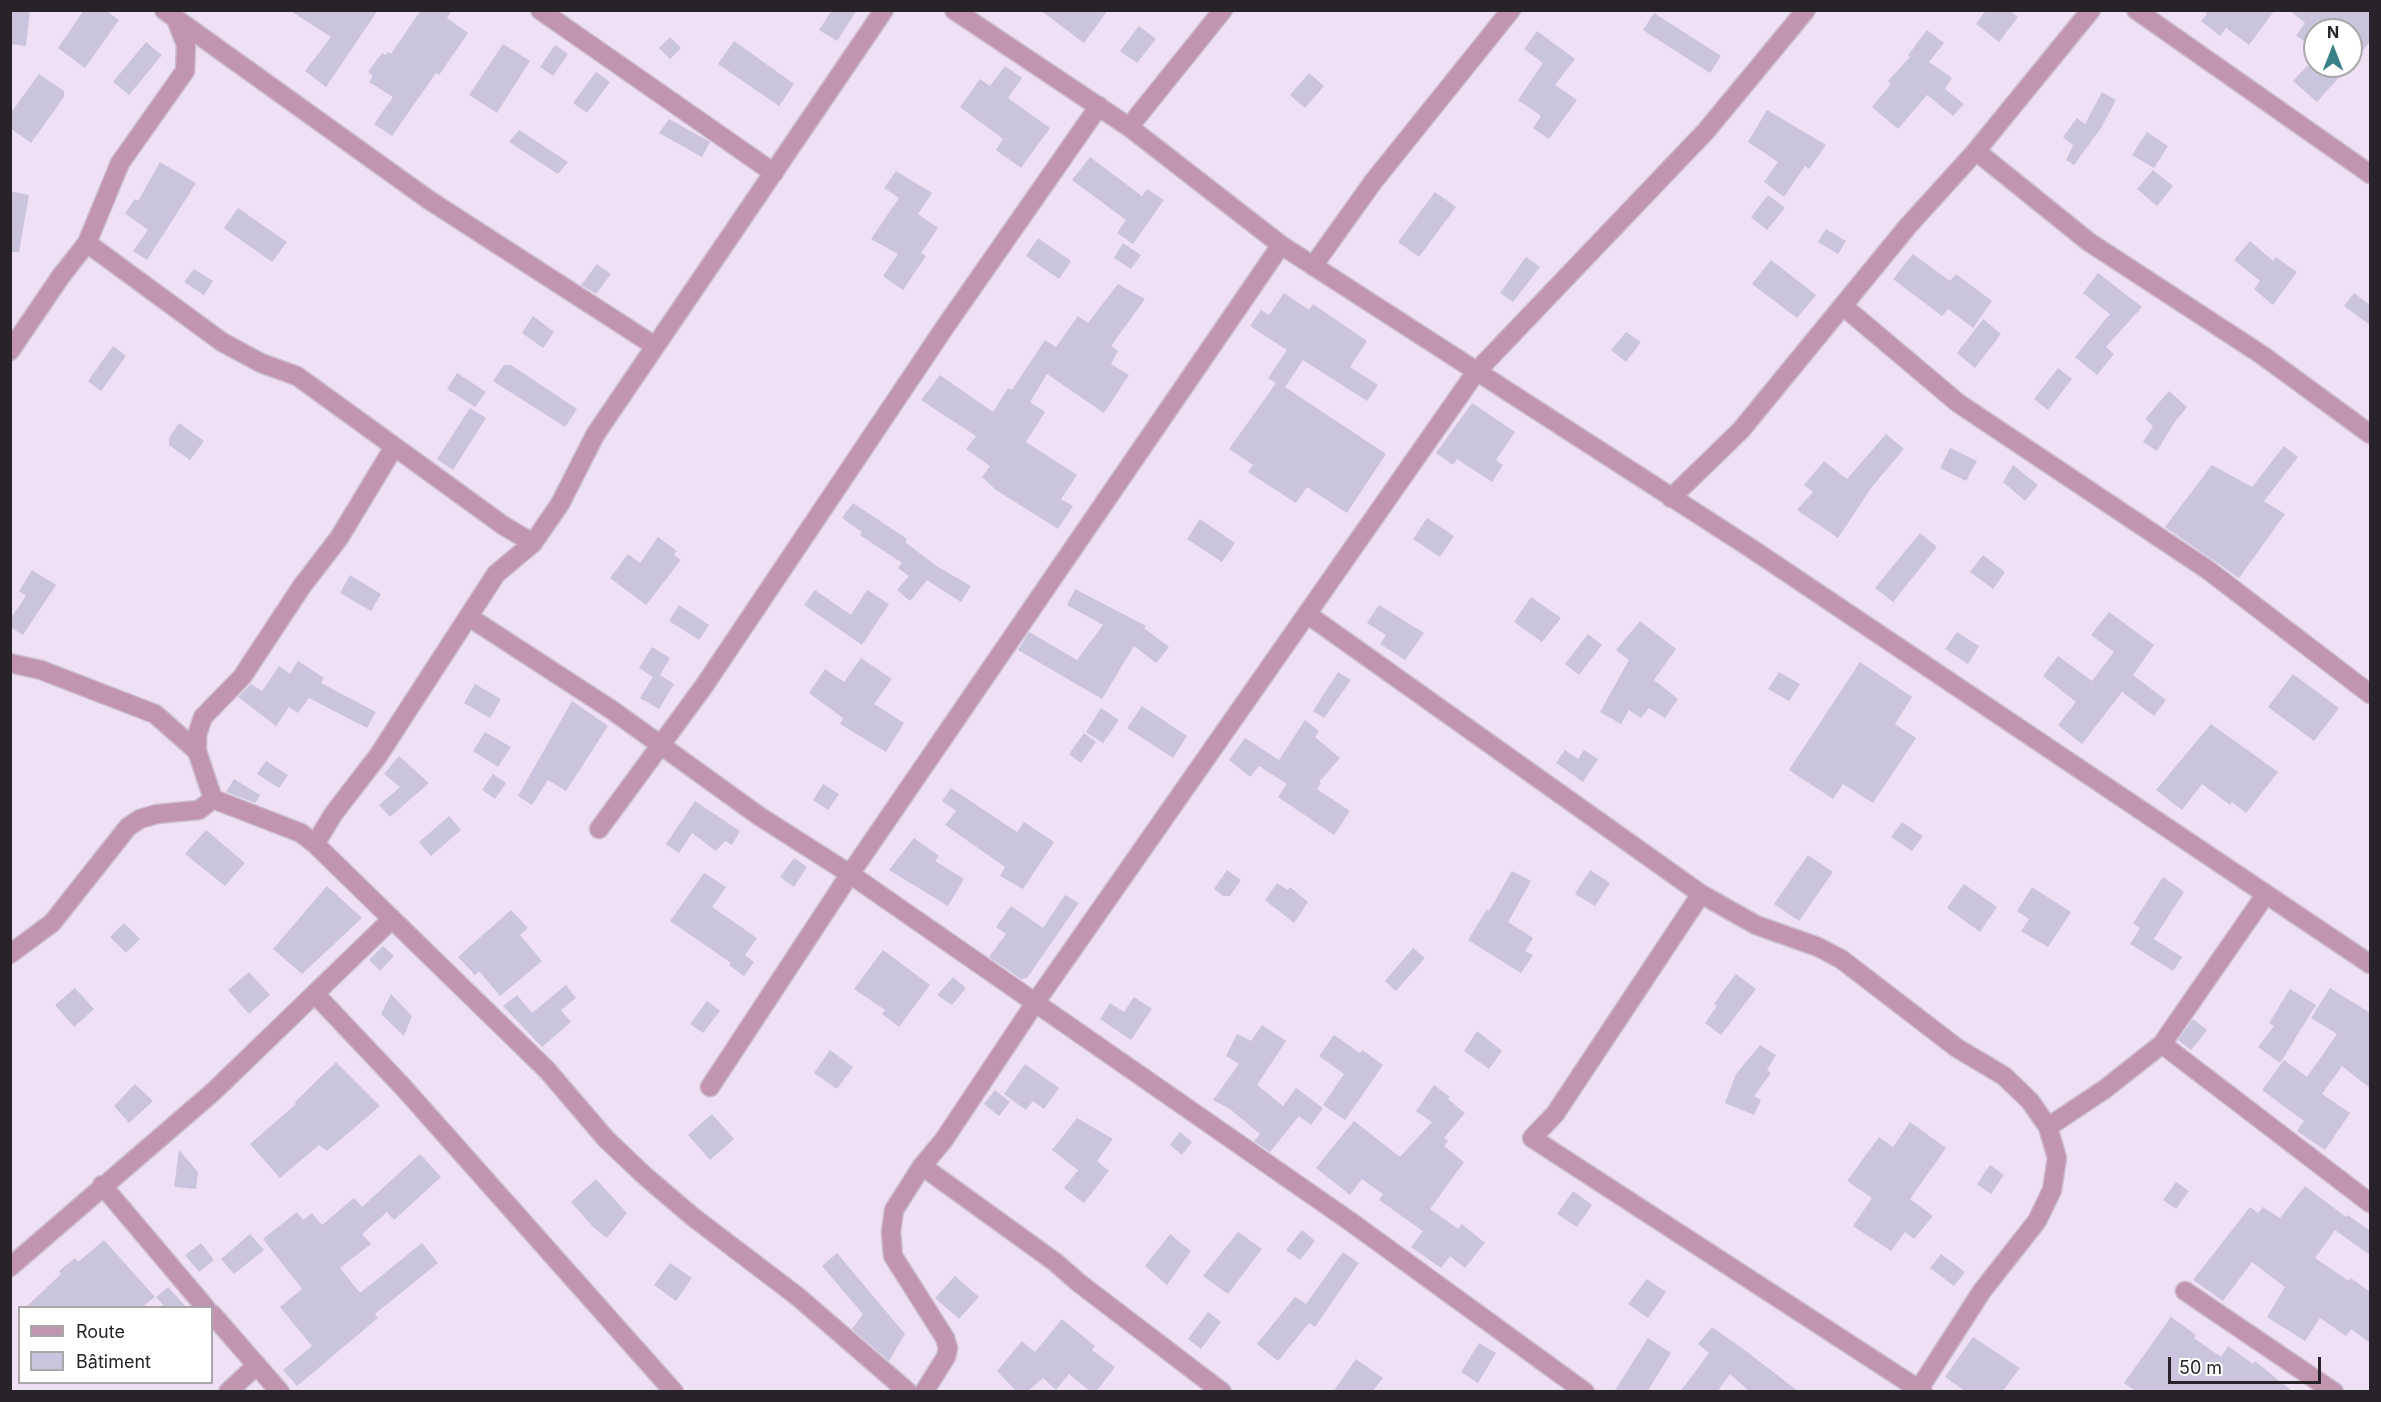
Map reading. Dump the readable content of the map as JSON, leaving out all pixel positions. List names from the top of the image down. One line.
{"legend":["Route","Bâtiment"],"scale_bar":"50 m","north":"top"}
